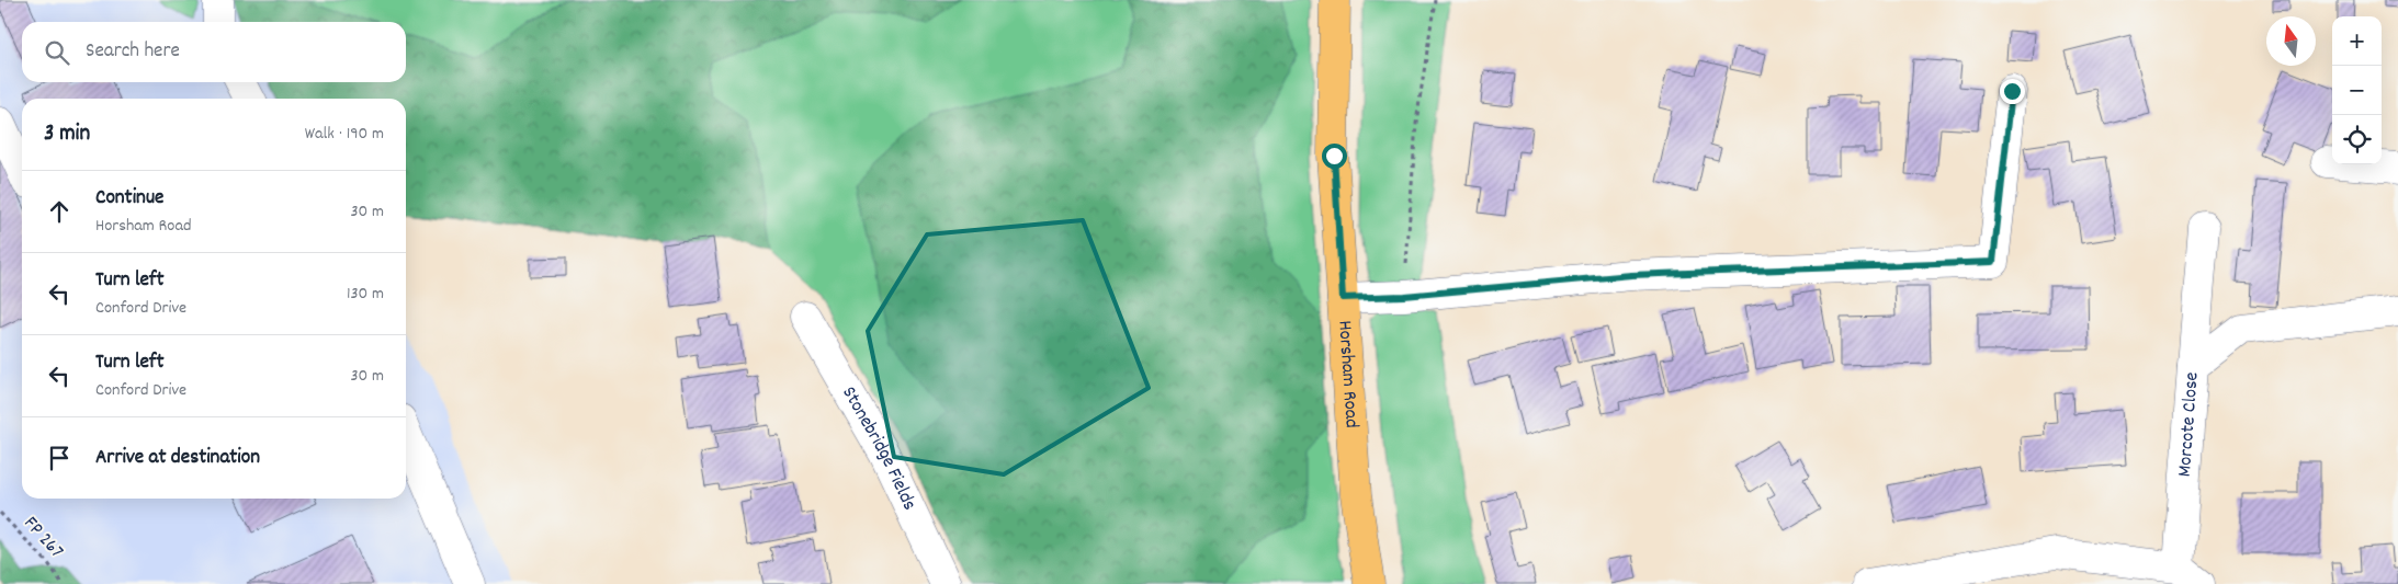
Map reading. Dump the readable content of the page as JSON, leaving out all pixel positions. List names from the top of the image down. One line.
{"streets":{"main road":["Horsham Road"],"street":["Morcote Close","Stonebridge Fields"],"path":["FP 267"]},"north":"top","page":{"map_buttons":["+","−"],"search":"Search here","heading":["3 min","Walk · 190 m"],"list":[["Continue","Horsham Road","30 m"],["Turn left","Conford Drive","130 m"],["Turn left","Conford Drive","30 m"],"Arrive at destination"]}}
